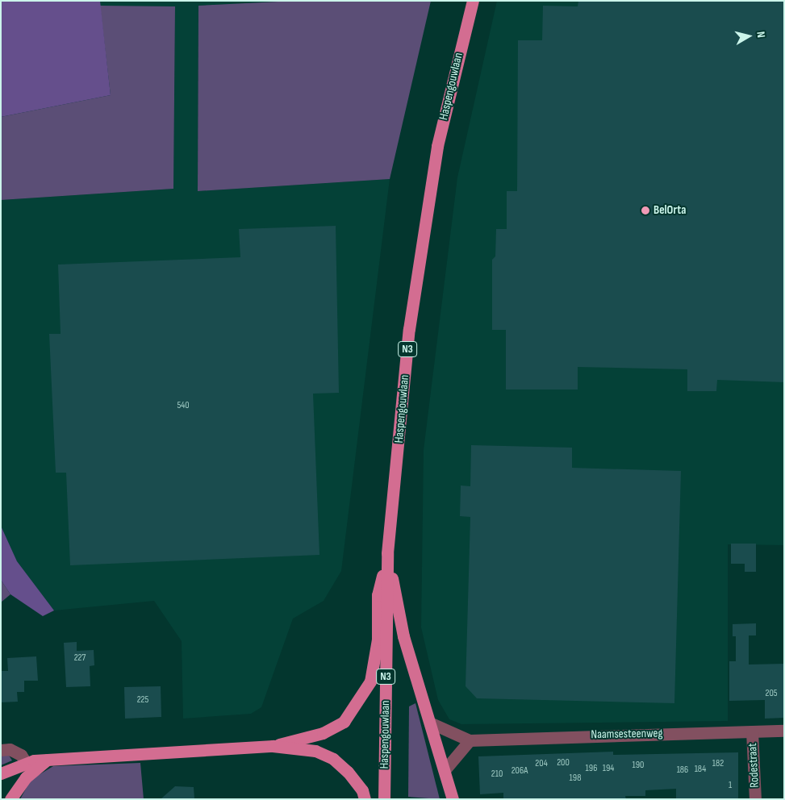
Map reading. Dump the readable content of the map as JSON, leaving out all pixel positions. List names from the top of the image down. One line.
{"streets":{"main road":["Haspengouwlaan","N3"],"street":["Naamsesteenweg","Rodestraat"]},"crossings":[["Naamsesteenweg","Rodestraat"]],"places":["BelOrta"],"house_numbers":["540","227","205","225","200","204","182","190","196","194","184","186","206A","210","198","1"],"north":"right"}
